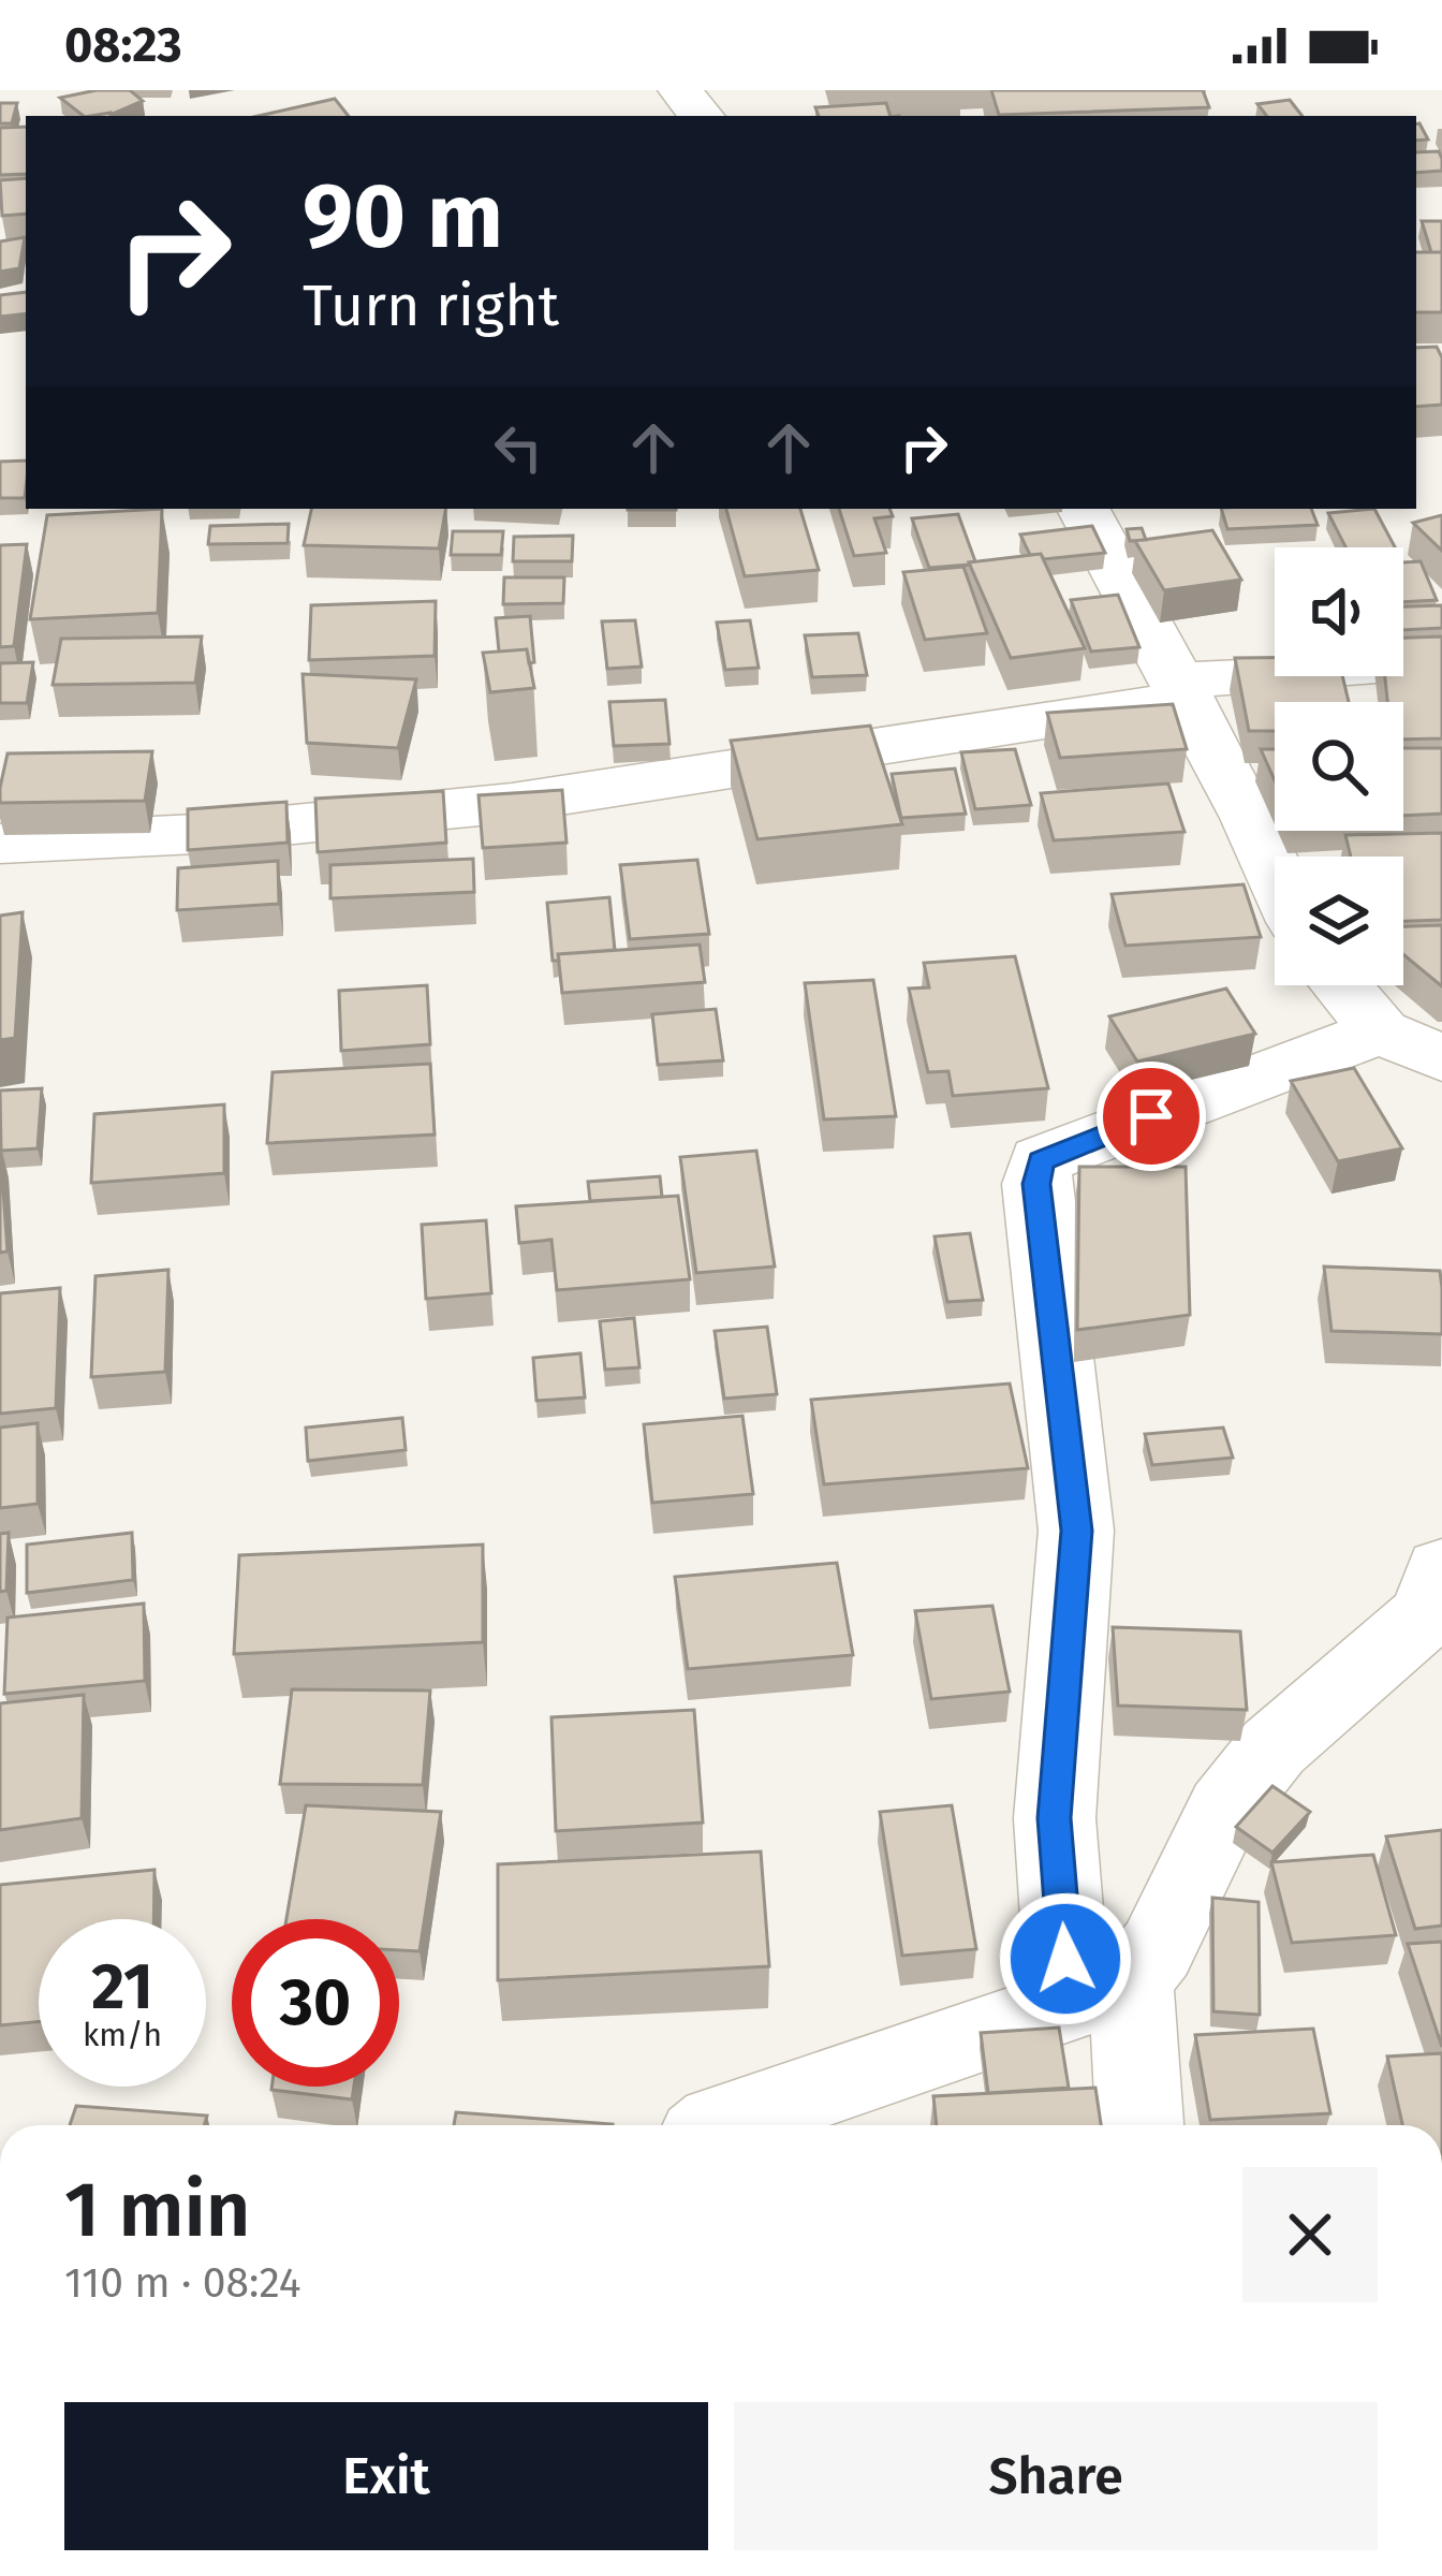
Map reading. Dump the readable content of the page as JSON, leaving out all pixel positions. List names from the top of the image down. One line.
{"page":{"status":"08:23","turn":["90 m","Turn right"],"speed":"21 km/h","limit":"30","heading":["1 min","110 m · 08:24"],"buttons":["Exit","Share"]}}
